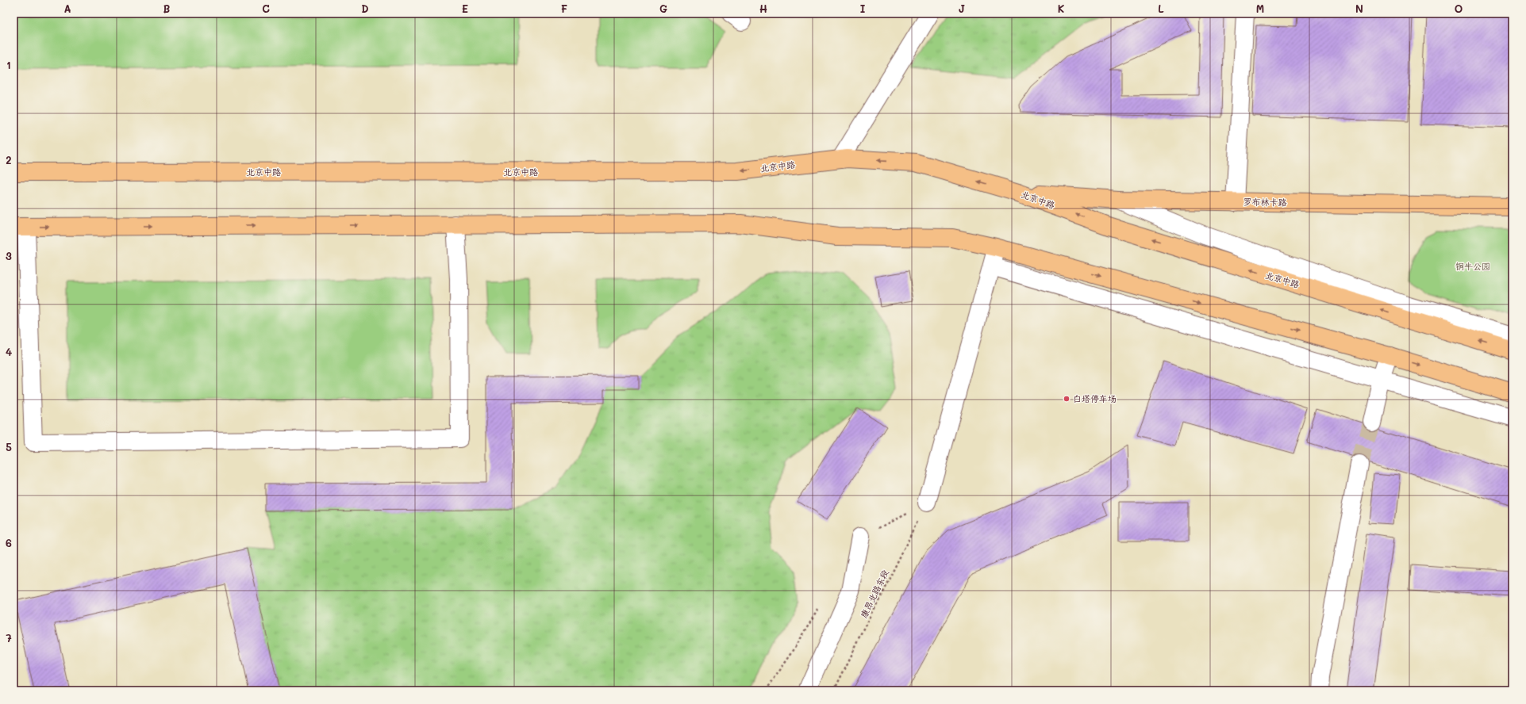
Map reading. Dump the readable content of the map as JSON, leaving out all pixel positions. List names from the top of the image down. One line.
{"streets":{"main road":["北京中路","罗布林卡路"],"path":["康昂北路东段"]},"crossings":[["北京中路","罗布林卡路"]],"parks":["铜牛公园"],"places":["白塔停车场"],"grid":{"columns":["A","B","C","D","E","F","G","H","I","J","K","L","M","N","O"],"rows":["1","2","3","4","5","6","7"]}}
